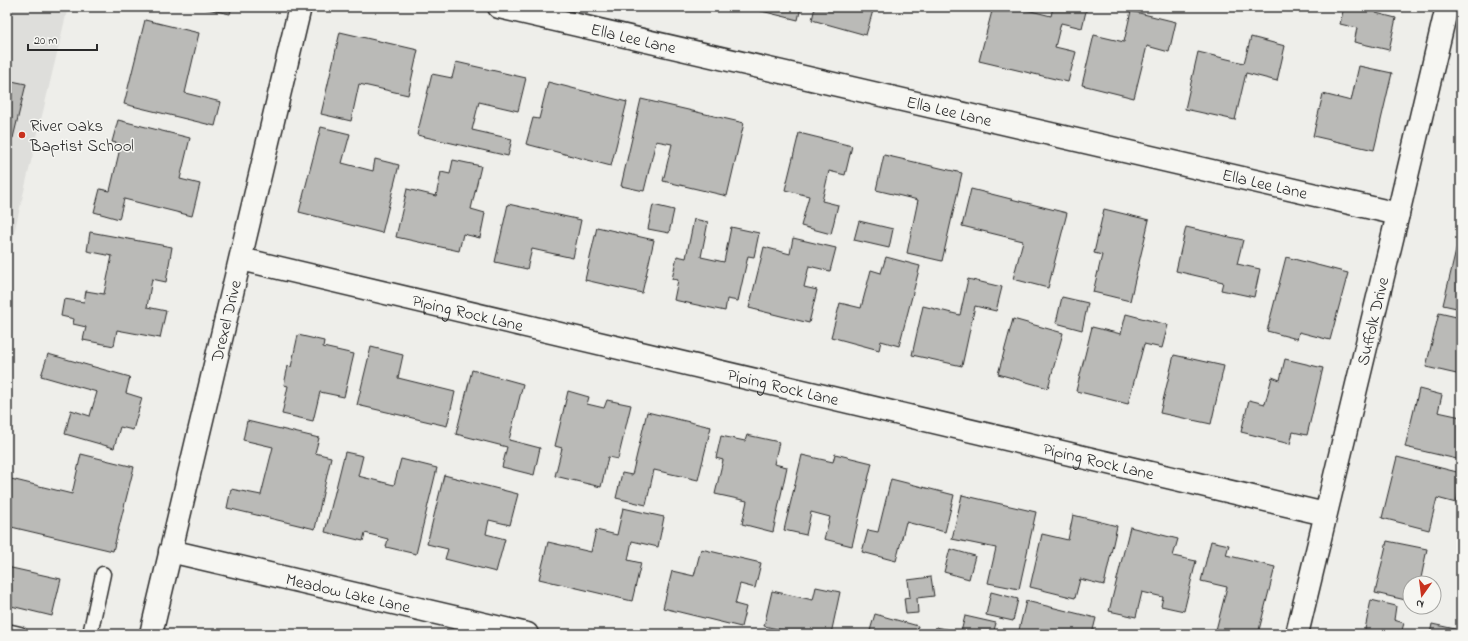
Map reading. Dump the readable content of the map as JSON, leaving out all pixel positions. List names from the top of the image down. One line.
{"streets":{"street":["Ella Lee Lane","Piping Rock Lane","Drexel Drive","Suffolk Drive","Meadow Lake Lane"]},"crossings":[["Ella Lee Lane","Suffolk Drive"],["Piping Rock Lane","Drexel Drive"],["Piping Rock Lane","Suffolk Drive"],["Drexel Drive","Meadow Lake Lane"]],"places":["River Oaks Baptist School"],"scale_bar":"20 m","north":"bottom"}
